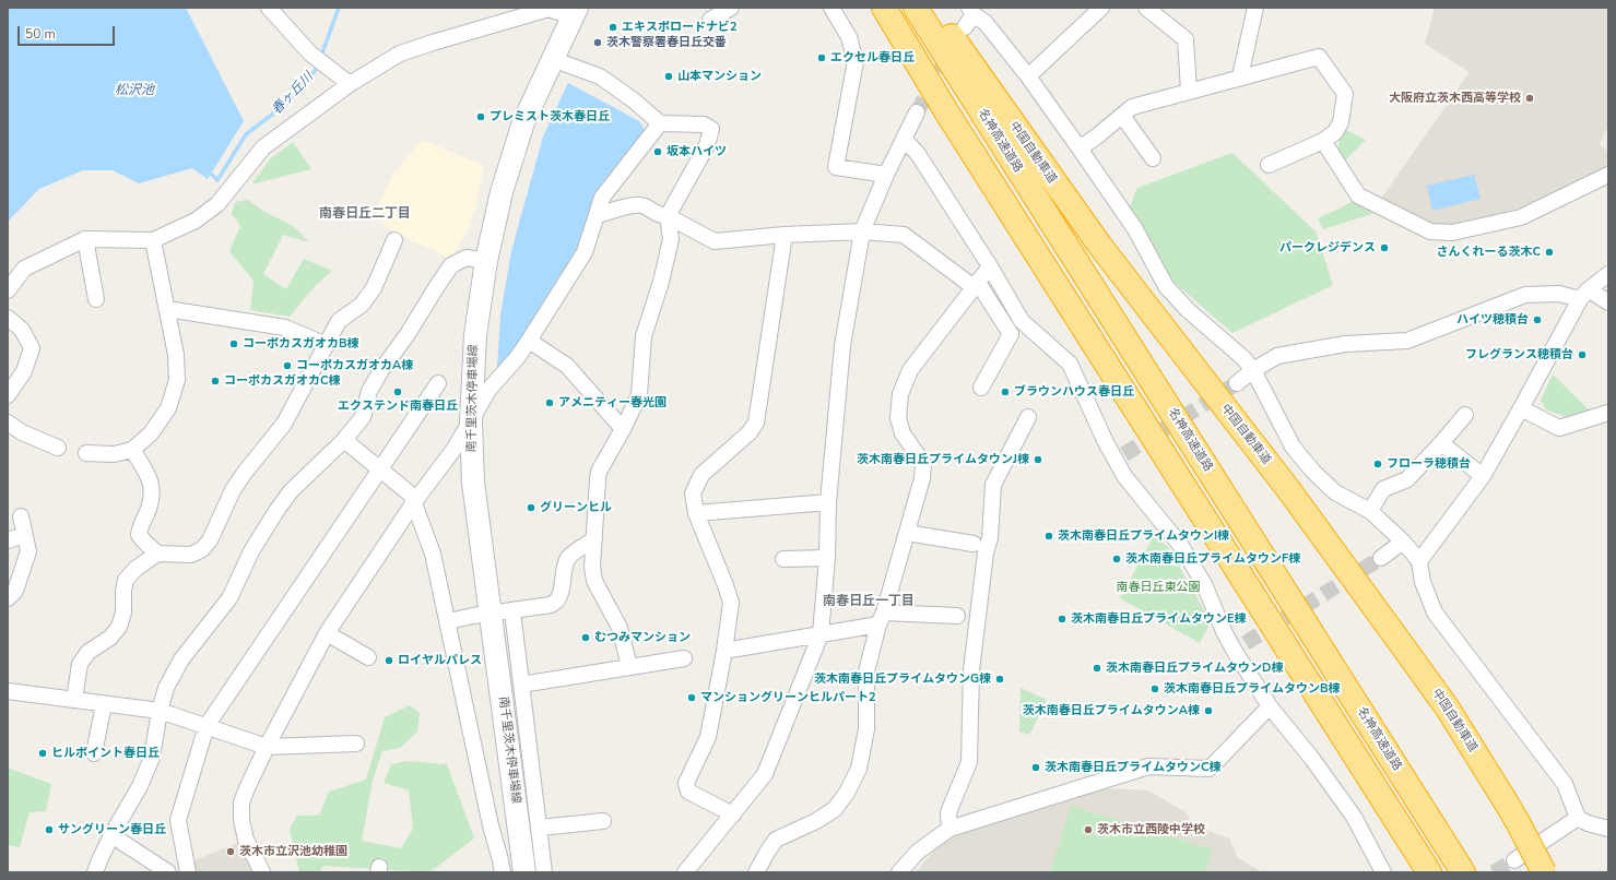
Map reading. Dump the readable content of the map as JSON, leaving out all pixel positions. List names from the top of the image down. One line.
{"streets":{"highway":["名神高速道路","中国自動車道"],"main road":["南千里茨木停車場線"]},"districts":["南春日丘二丁目","南春日丘一丁目"],"water":["松沢池","春ヶ丘川"],"parks":["南春日丘東公園"],"places":["エキスポロードナビ2","茨木警察署春日丘交番","エクセル春日丘","山本マンション","大阪府立茨木西高等学校","プレミスト茨木春日丘","坂本ハイツ","パークレジデンス","さんくれーる茨木C","ハイツ穂積台","コーポカスガオカB棟","フレグランス穂積台","コーポカスガオカA棟","コーポカスガオカC棟","エクステンド南春日丘","ブラウンハウス春日丘","アメニティー春光園","茨木南春日丘プライムタウンJ棟","フローラ穂積台","グリーンヒル","茨木南春日丘プライムタウンI棟","茨木南春日丘プライムタウンF棟","茨木南春日丘プライムタウンE棟","むつみマンション","ロイヤルパレス","茨木南春日丘プライムタウンD棟","茨木南春日丘プライムタウンG棟","茨木南春日丘プライムタウンB棟","マンショングリーンヒルパート2","茨木南春日丘プライムタウンA棟","ヒルポイント春日丘","茨木南春日丘プライムタウンC棟","サングリーン春日丘","茨木市立西陵中学校","茨木市立沢池幼稚園"],"scale_bar":"50 m"}
